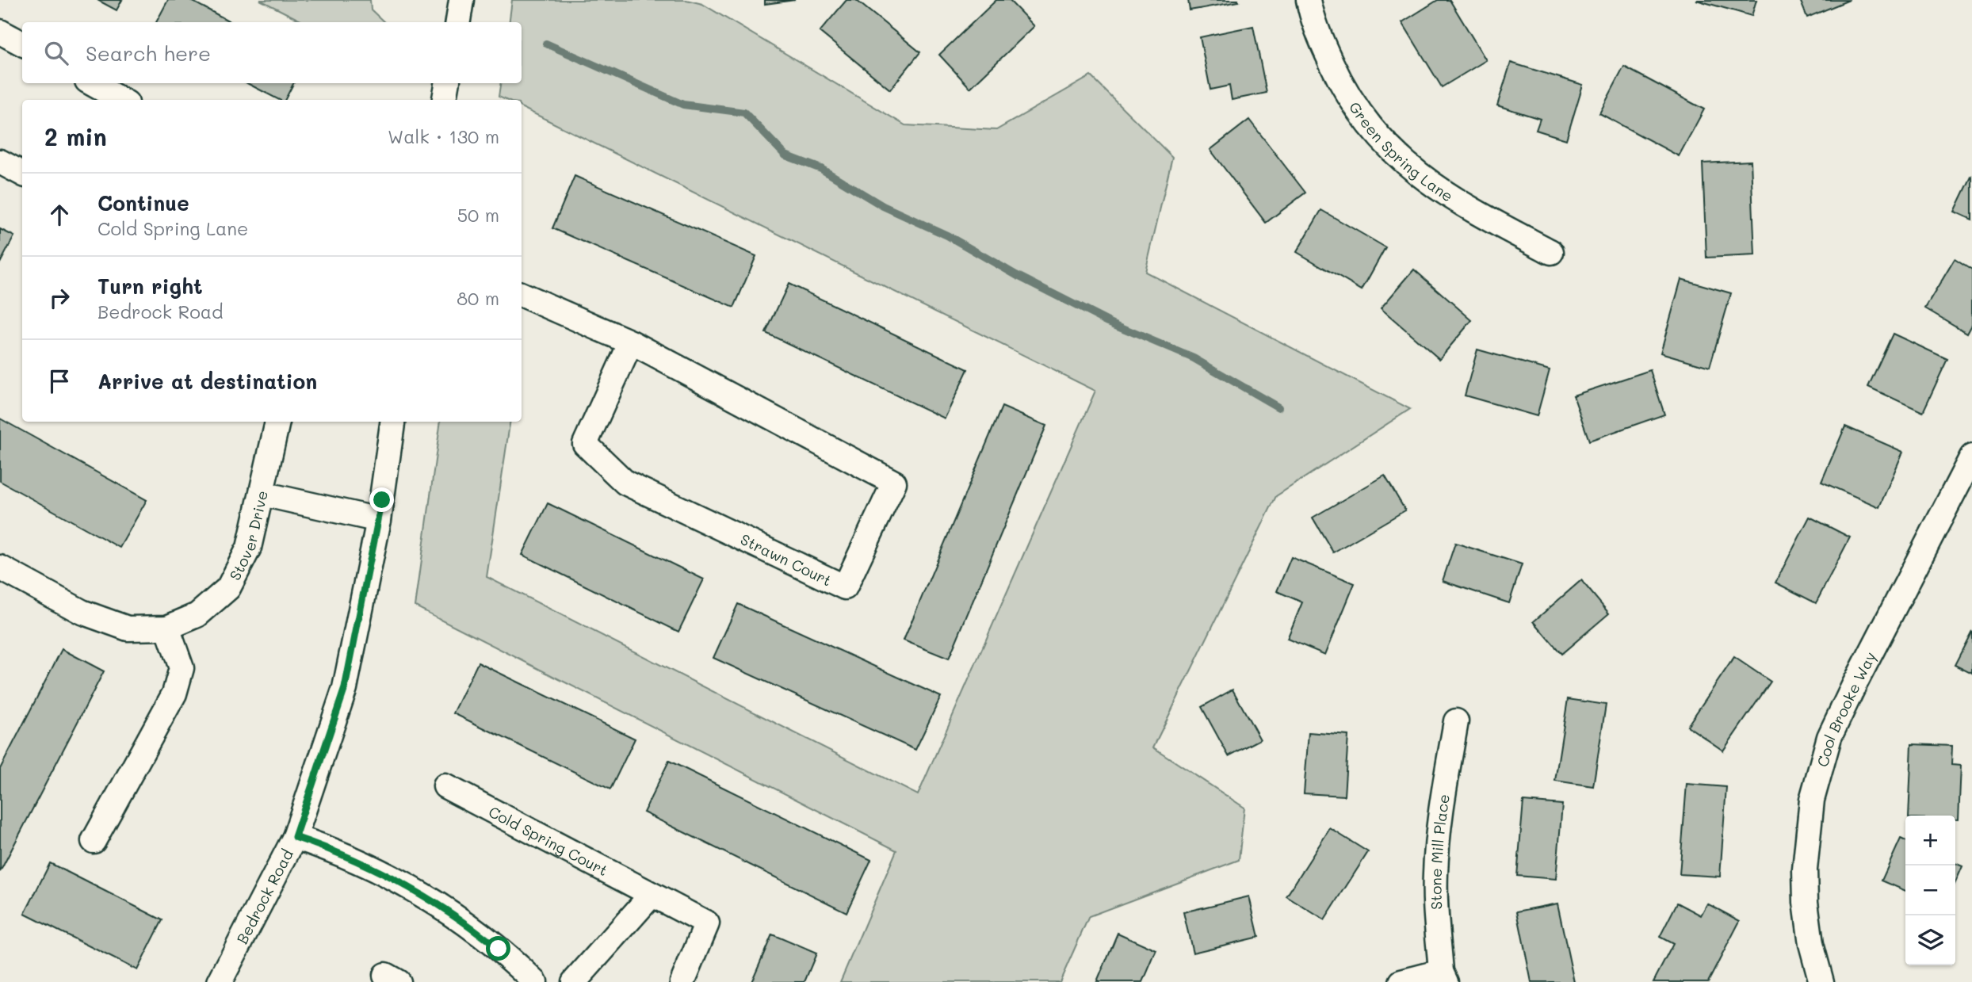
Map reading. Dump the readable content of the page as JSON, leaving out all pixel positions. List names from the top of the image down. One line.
{"streets":{"street":["Green Spring Lane","Stover Drive","Strawn Court","Cool Brooke Way","Cold Spring Court","Stone Mill Place","Bedrock Road"]},"crossings":[["Stover Drive","Bedrock Road"]],"page":{"search":"Search here","heading":["2 min","Walk · 130 m"],"list":[["Continue","Cold Spring Lane","50 m"],["Turn right","Bedrock Road","80 m"],"Arrive at destination"],"map_buttons":["+","−"]}}
